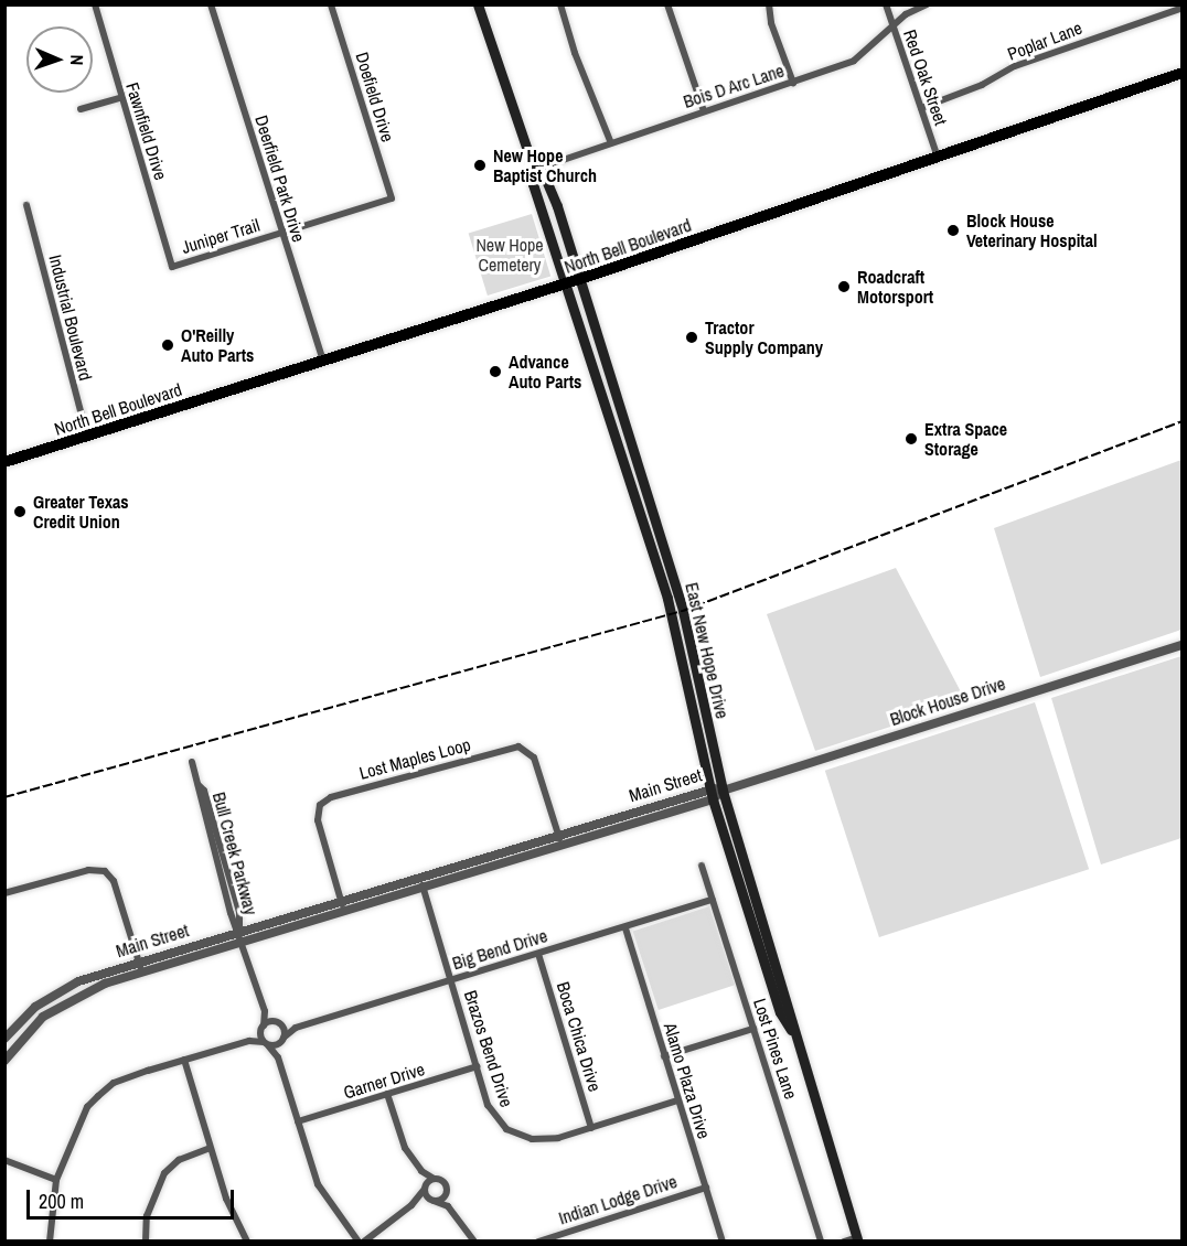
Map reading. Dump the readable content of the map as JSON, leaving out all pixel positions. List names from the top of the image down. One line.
{"streets":{"main road":["North Bell Boulevard","East New Hope Drive"],"street":["Poplar Lane","Red Oak Street","Bois D Arc Lane","Doefield Drive","Fawnfield Drive","Deerfield Park Drive","Juniper Trail","Industrial Boulevard","Block House Drive","Lost Maples Loop","Main Street","Bull Creek Parkway","Big Bend Drive","Boca Chica Drive","Brazos Bend Drive","Lost Pines Lane","Garner Drive","Alamo Plaza Drive","Indian Lodge Drive"]},"crossings":[["Poplar Lane","Red Oak Street"],["Red Oak Street","Bois D Arc Lane"],["Red Oak Street","North Bell Boulevard"],["Bois D Arc Lane","East New Hope Drive"],["Doefield Drive","Juniper Trail"],["Fawnfield Drive","Juniper Trail"],["Deerfield Park Drive","Juniper Trail"],["Deerfield Park Drive","North Bell Boulevard"],["North Bell Boulevard","Industrial Boulevard"],["North Bell Boulevard","East New Hope Drive"],["East New Hope Drive","Block House Drive"],["East New Hope Drive","Main Street"],["Block House Drive","Main Street"],["Lost Maples Loop","Main Street"],["Main Street","Bull Creek Parkway"],["Main Street","Brazos Bend Drive"],["Bull Creek Parkway","Big Bend Drive"],["Big Bend Drive","Boca Chica Drive"],["Big Bend Drive","Brazos Bend Drive"],["Big Bend Drive","Lost Pines Lane"],["Big Bend Drive","Alamo Plaza Drive"],["Boca Chica Drive","Brazos Bend Drive"],["Brazos Bend Drive","Garner Drive"],["Brazos Bend Drive","Alamo Plaza Drive"],["Alamo Plaza Drive","Indian Lodge Drive"]],"parks":["New Hope Cemetery"],"places":["New Hope Baptist Church","Block House Veterinary Hospital","Roadcraft Motorsport","Tractor Supply Company","O'Reilly Auto Parts","Advance Auto Parts","Extra Space Storage","Greater Texas Credit Union"],"scale_bar":"200 m","north":"right"}
